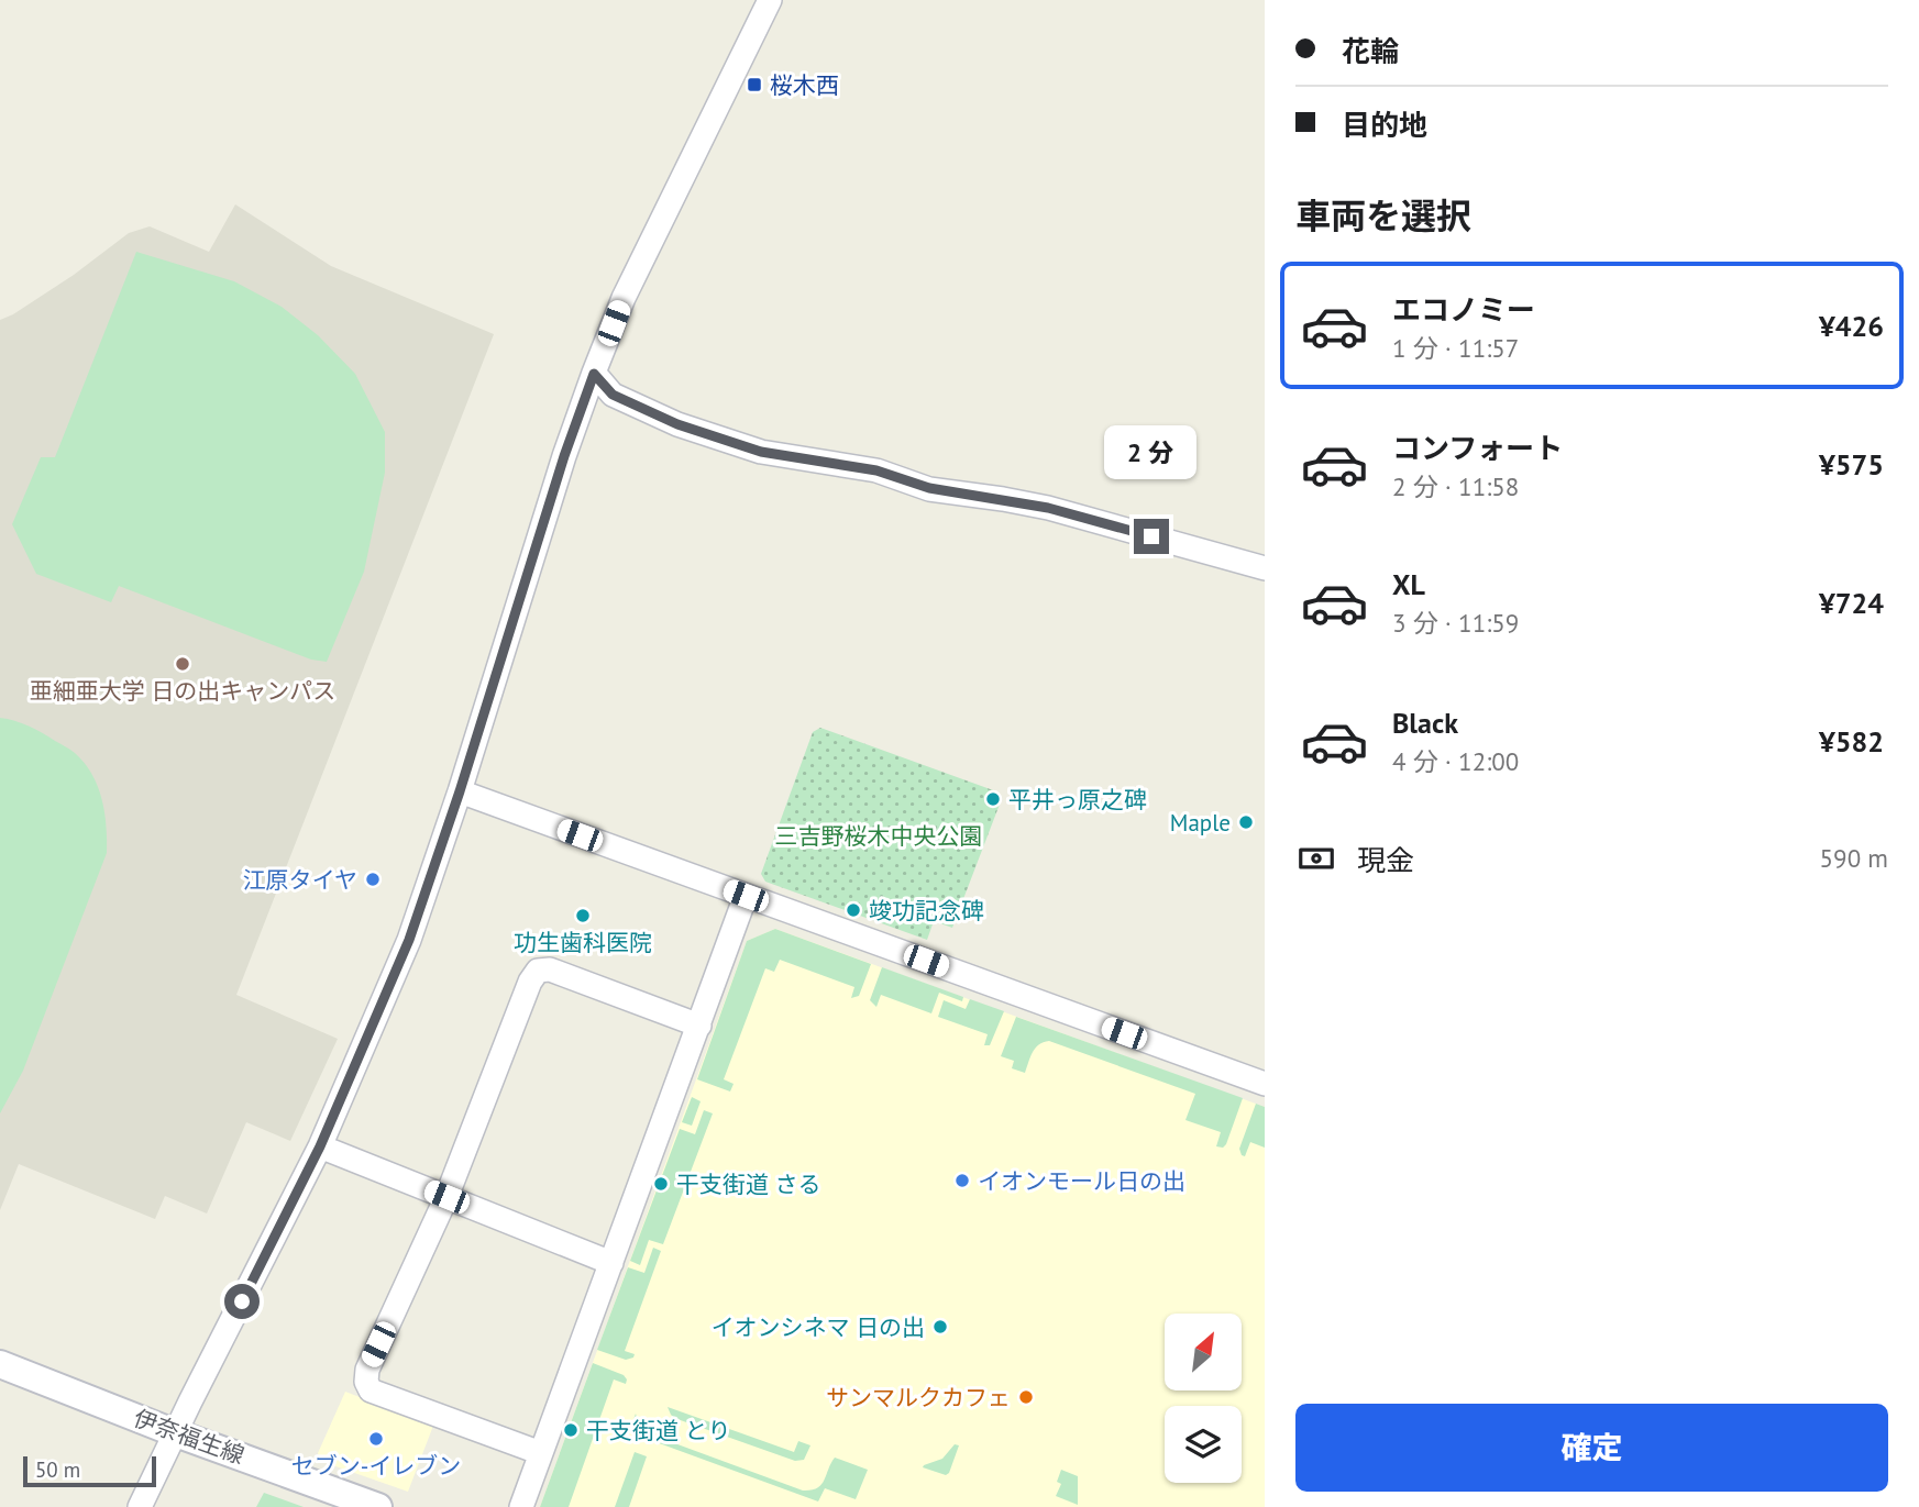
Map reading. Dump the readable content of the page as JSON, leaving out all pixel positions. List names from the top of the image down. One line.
{"streets":{"main road":["伊奈福生線"]},"parks":["三吉野桜木中央公園"],"places":{"transit":["桜木西"],"other":["亜細亜大学 日の出キャンパス","平井っ原之碑","Maple","江原タイヤ","竣功記念碑","功生歯科医院","イオンモール日の出","干支街道 さる","イオンシネマ 日の出","サンマルクカフェ","干支街道 とり","セブン-イレブン"]},"scale_bar":"50 m","north":"top right","page":{"banner":["花輪","目的地"],"heading":"車両を選択","list":[{"name":"エコノミー","note":"1 分 · 11:57","value":"¥426"},{"name":"コンフォート","note":"2 分 · 11:58","value":"¥575"},{"name":"XL","note":"3 分 · 11:59","value":"¥724"},{"name":"Black","note":"4 分 · 12:00","value":"¥582"}],"bubble":"2 分","pay":["現金","590 m"],"buttons":"確定","scale":"50 m"}}
